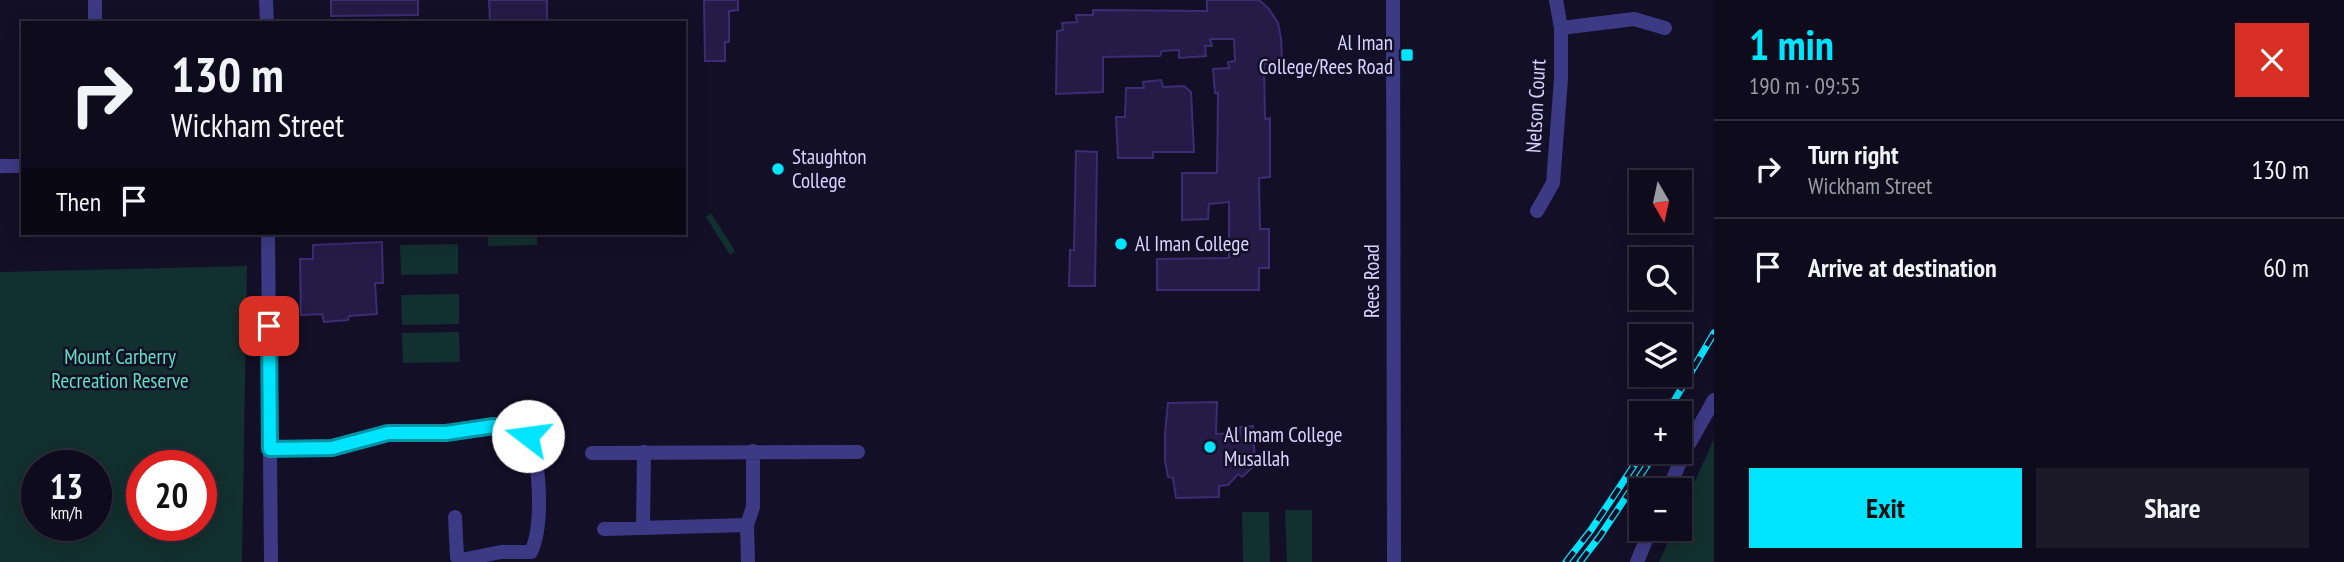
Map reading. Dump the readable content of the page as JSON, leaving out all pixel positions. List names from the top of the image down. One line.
{"streets":{"street":["Nelson Court","Rees Road"]},"parks":["Mount Carberry Recreation Reserve"],"places":{"transit":["Al Iman College/Rees Road"],"other":["Staughton College","Al Iman College","Al Imam College Musallah"]},"north":"bottom","page":{"heading":["1 min","190 m · 09:55"],"turn":["130 m","Wickham Street"],"list":[{"name":"Turn right","note":"Wickham Street","value":"130 m"},{"name":"Arrive at destination","value":"60 m"}],"then":"Then","map_buttons":["+","−"],"speed":"13 km/h","limit":"20","buttons":["Exit","Share"]}}
